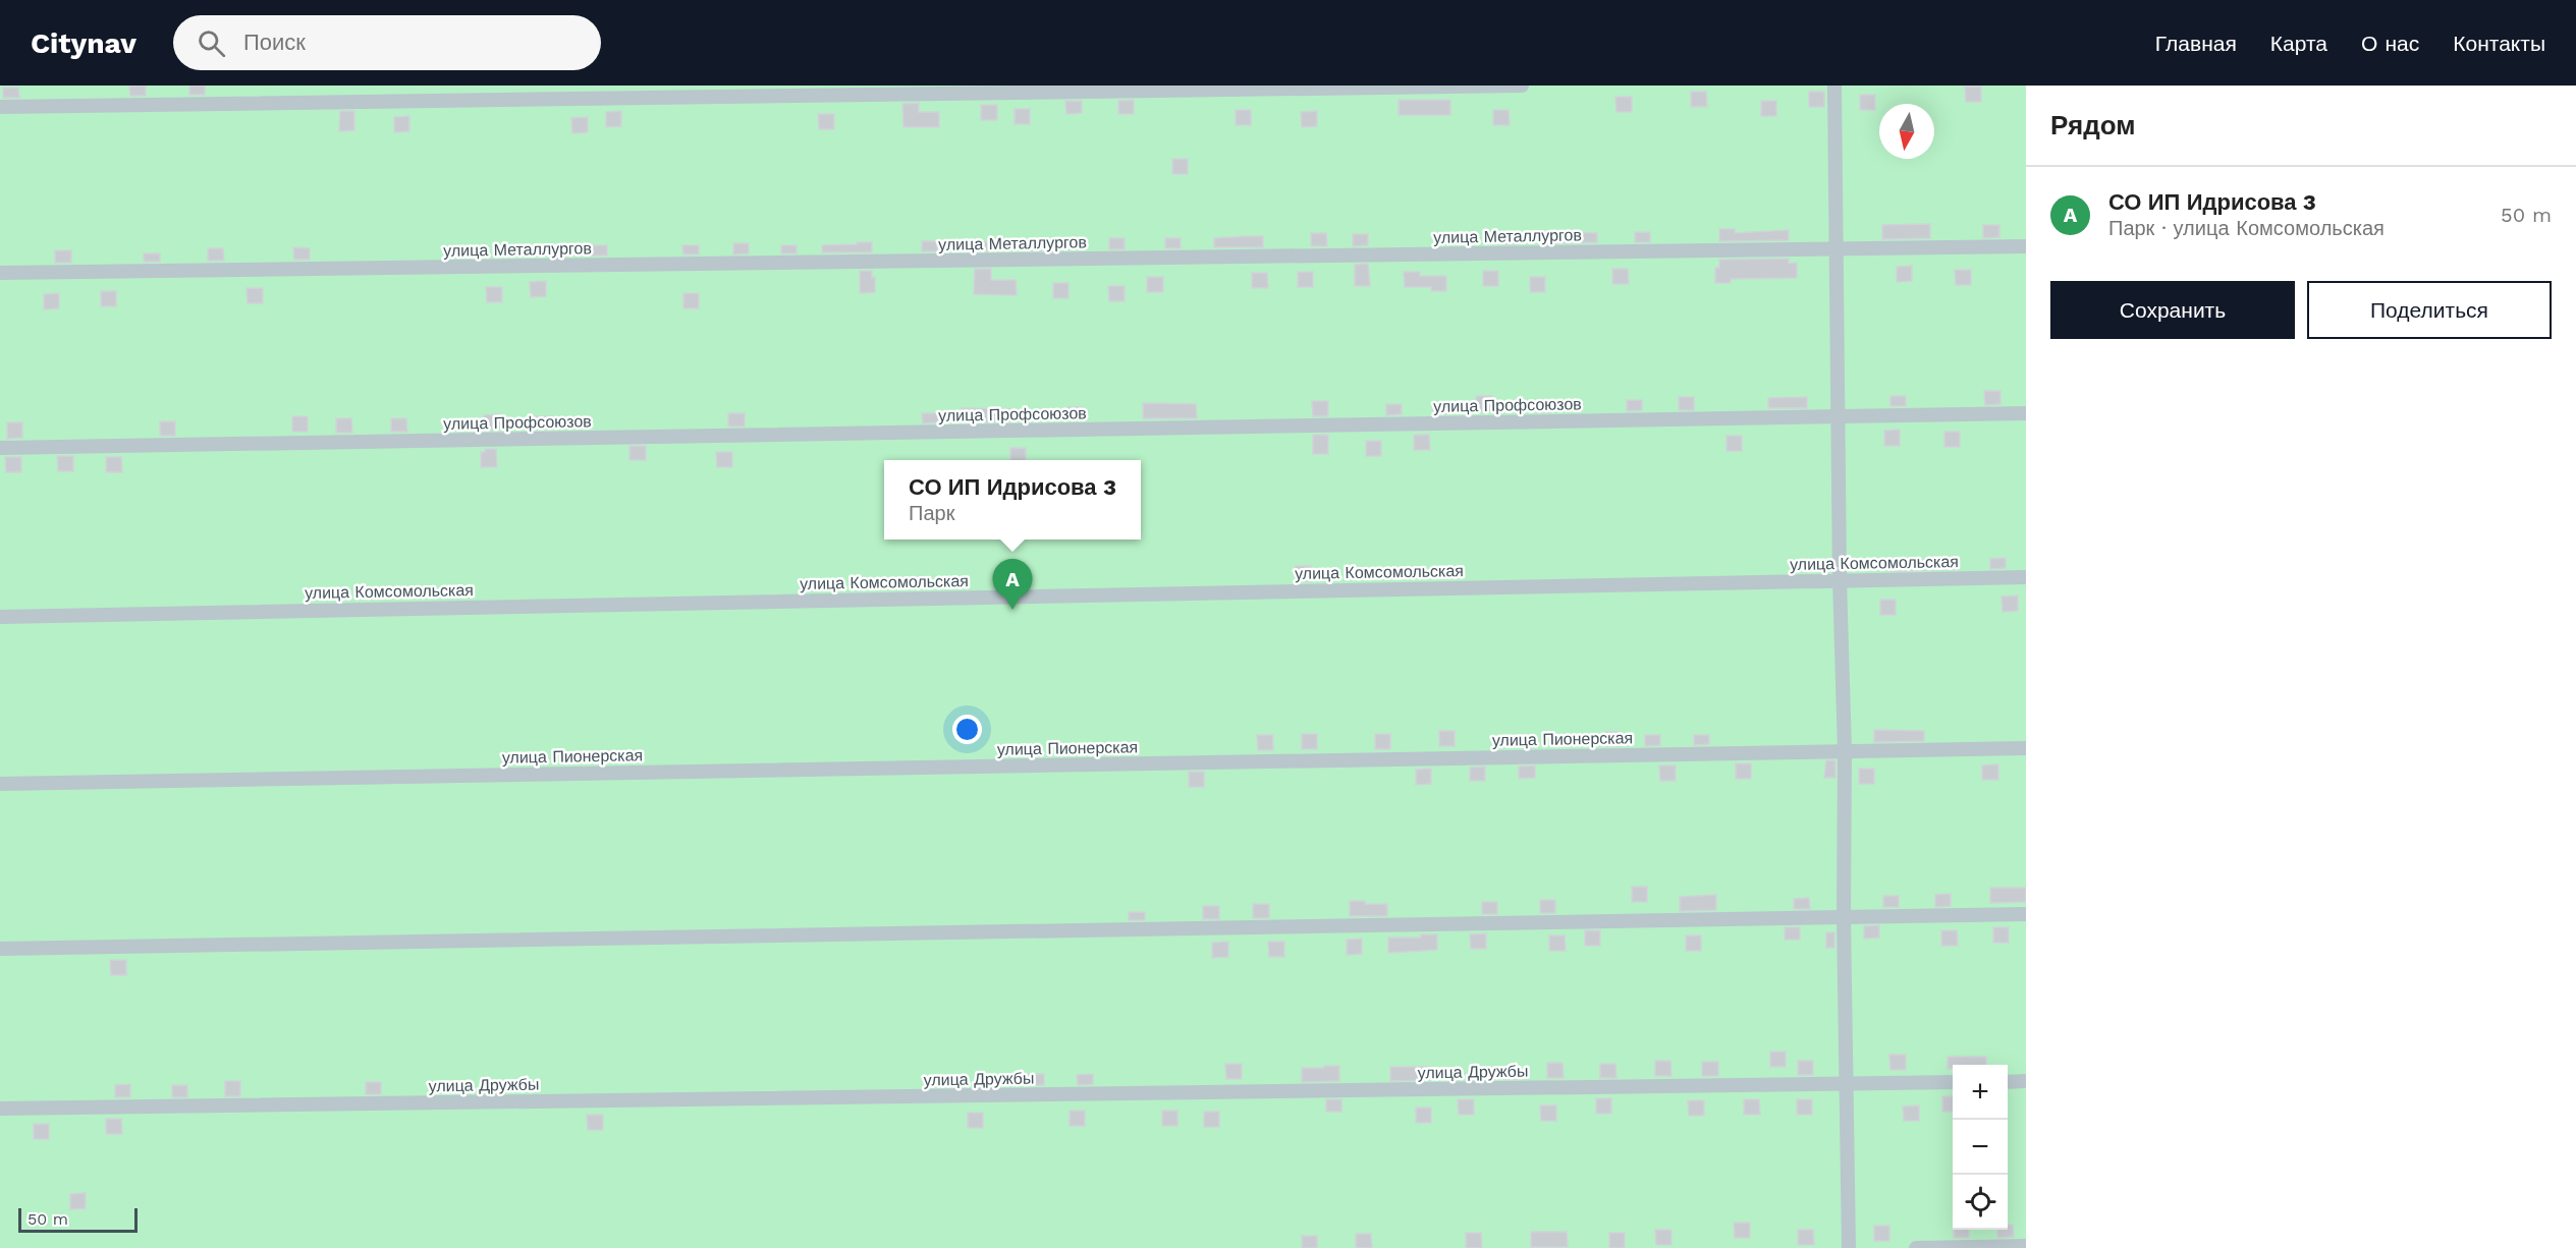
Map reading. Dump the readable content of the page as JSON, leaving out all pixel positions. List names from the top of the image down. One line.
{"streets":{"street":["улица Металлургов","улица Профсоюзов","улица Комсомольская","улица Пионерская","улица Дружбы"]},"scale_bar":"50 m","north":"bottom","page":{"header":"Citynav","search":"Поиск","nav":["Главная","Карта","О нас","Контакты"],"heading":"Рядом","list":[{"mark":"A","name":"СО ИП Идрисова 3","note":"Парк · улица Комсомольская","value":"50 m"}],"buttons":["Сохранить","Поделиться"],"popup":["СО ИП Идрисова 3","Парк"],"pins":"A","map_buttons":["+","−"],"scale":"50 m"}}
